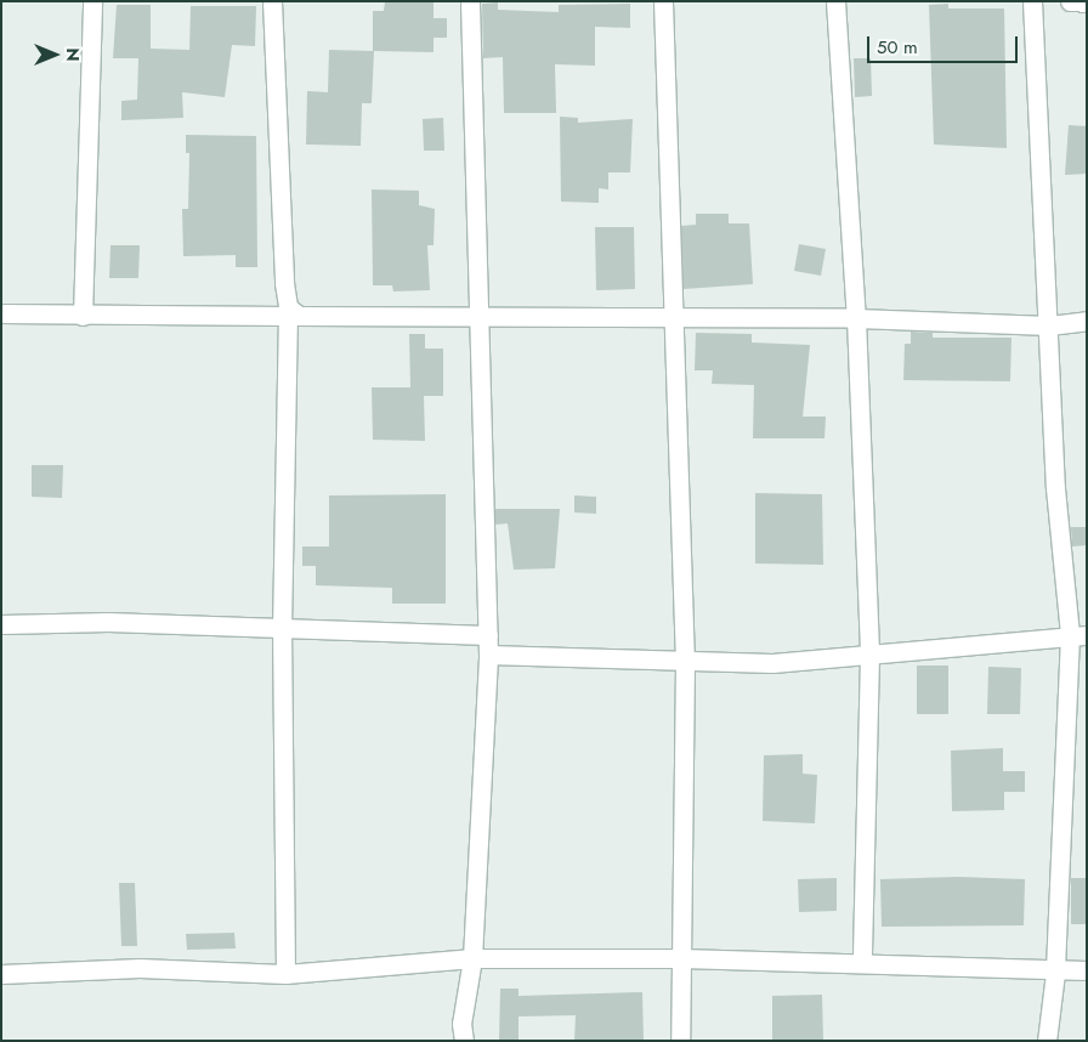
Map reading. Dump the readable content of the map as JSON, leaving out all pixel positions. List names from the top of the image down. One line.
{"scale_bar":"50 m","north":"right"}
